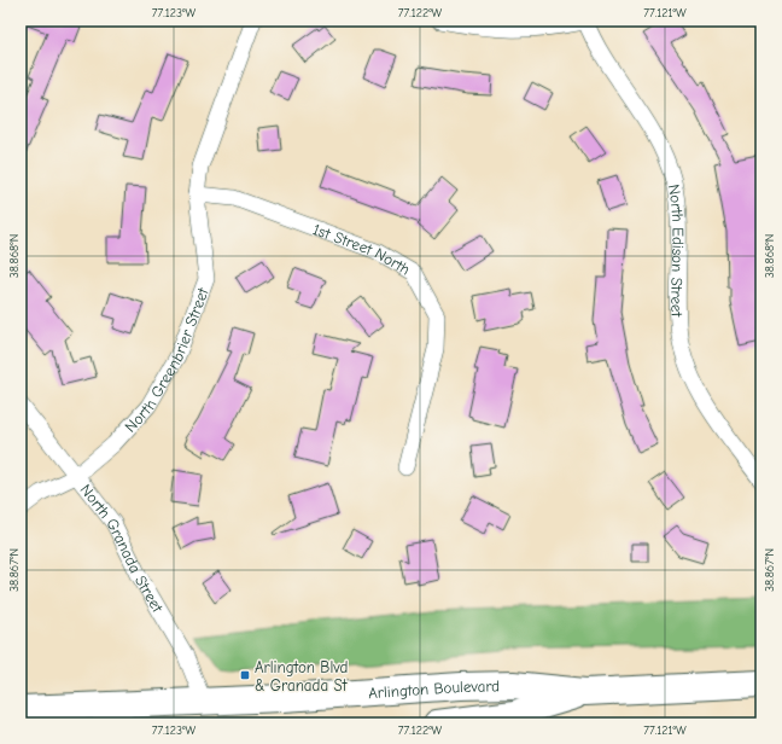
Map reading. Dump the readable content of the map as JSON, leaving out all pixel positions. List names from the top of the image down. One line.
{"streets":{"highway":["Arlington Boulevard"],"street":["1st Street North","North Edison Street","North Greenbrier Street","North Granada Street"]},"crossings":[["1st Street North","North Greenbrier Street"],["North Greenbrier Street","North Granada Street"],["North Granada Street","Arlington Boulevard"]],"places":{"transit":["Arlington Blvd & Granada St"]},"coordinates":["77.123°W","77.122°W","77.121°W","38.868°N","38.867°N"]}
